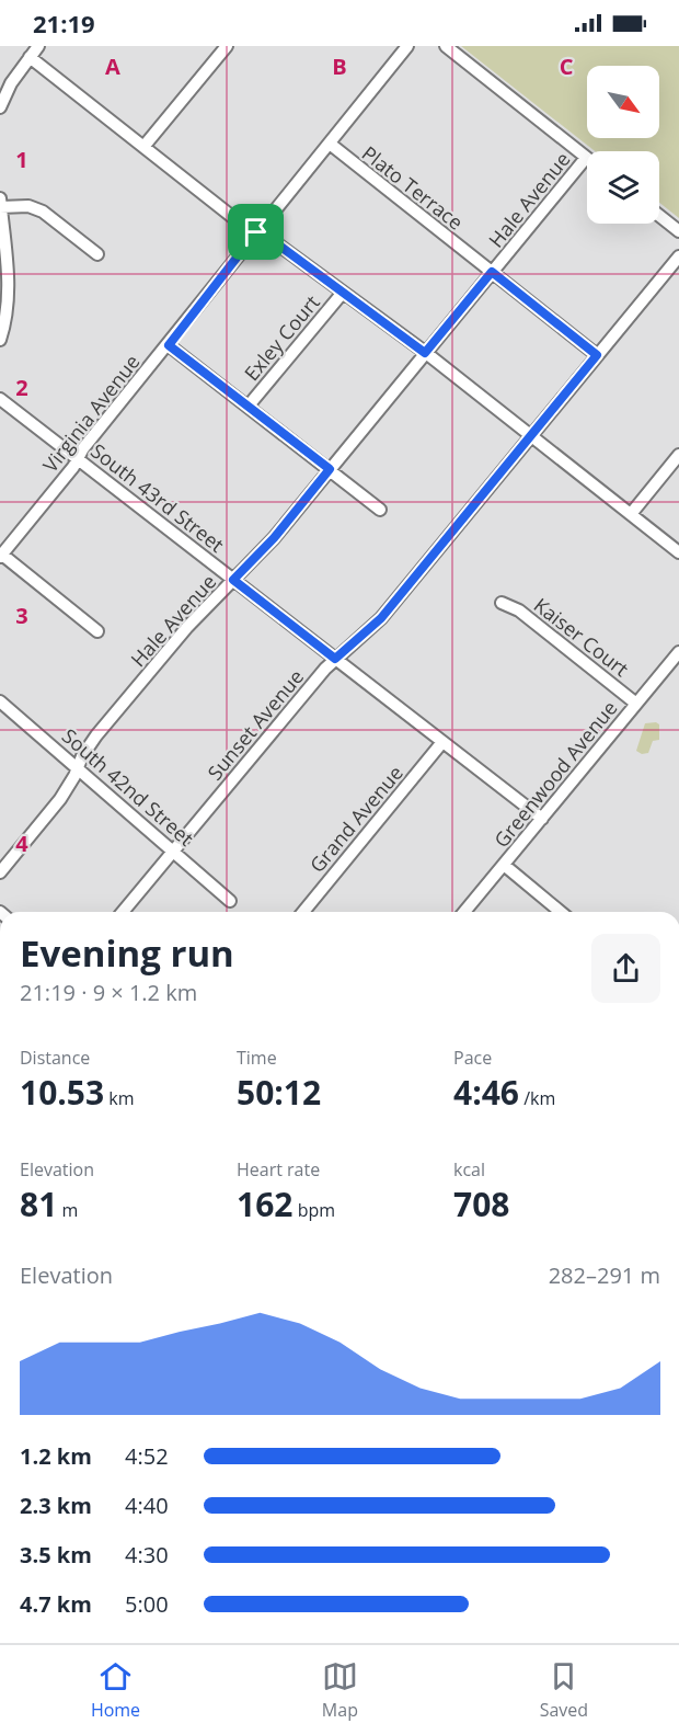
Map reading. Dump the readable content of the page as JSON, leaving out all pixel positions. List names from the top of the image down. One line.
{"streets":{"street":["Plato Terrace","Hale Avenue","Exley Court","Virginia Avenue","South 43rd Street","Kaiser Court","Sunset Avenue","Greenwood Avenue","South 42nd Street","Grand Avenue"]},"crossings":[["Plato Terrace","Hale Avenue"],["Plato Terrace","Virginia Avenue"],["Plato Terrace","Sunset Avenue"],["Hale Avenue","South 43rd Street"],["Hale Avenue","South 42nd Street"],["Virginia Avenue","South 43rd Street"],["South 43rd Street","Sunset Avenue"],["South 43rd Street","Greenwood Avenue"],["South 43rd Street","Grand Avenue"],["Kaiser Court","Greenwood Avenue"],["Sunset Avenue","South 42nd Street"]],"north":"bottom right","page":{"status":"21:19","heading":["Evening run","21:19 · 9 × 1.2 km"],"stats":[["Distance","10.53 km"],["Time","50:12"],["Pace","4:46 /km"],["Elevation","81 m"],["Heart rate","162 bpm"],["kcal","708"]],"chart":["Elevation","282–291 m"],"list":[{"name":"1.2 km","note":"4:52"},{"name":"2.3 km","note":"4:40"},{"name":"3.5 km","note":"4:30"},{"name":"4.7 km","note":"5:00"}],"tabs":["Home","Map","Saved"]},"grid":{"columns":["A","B","C"],"rows":["1","2","3","4"]}}
